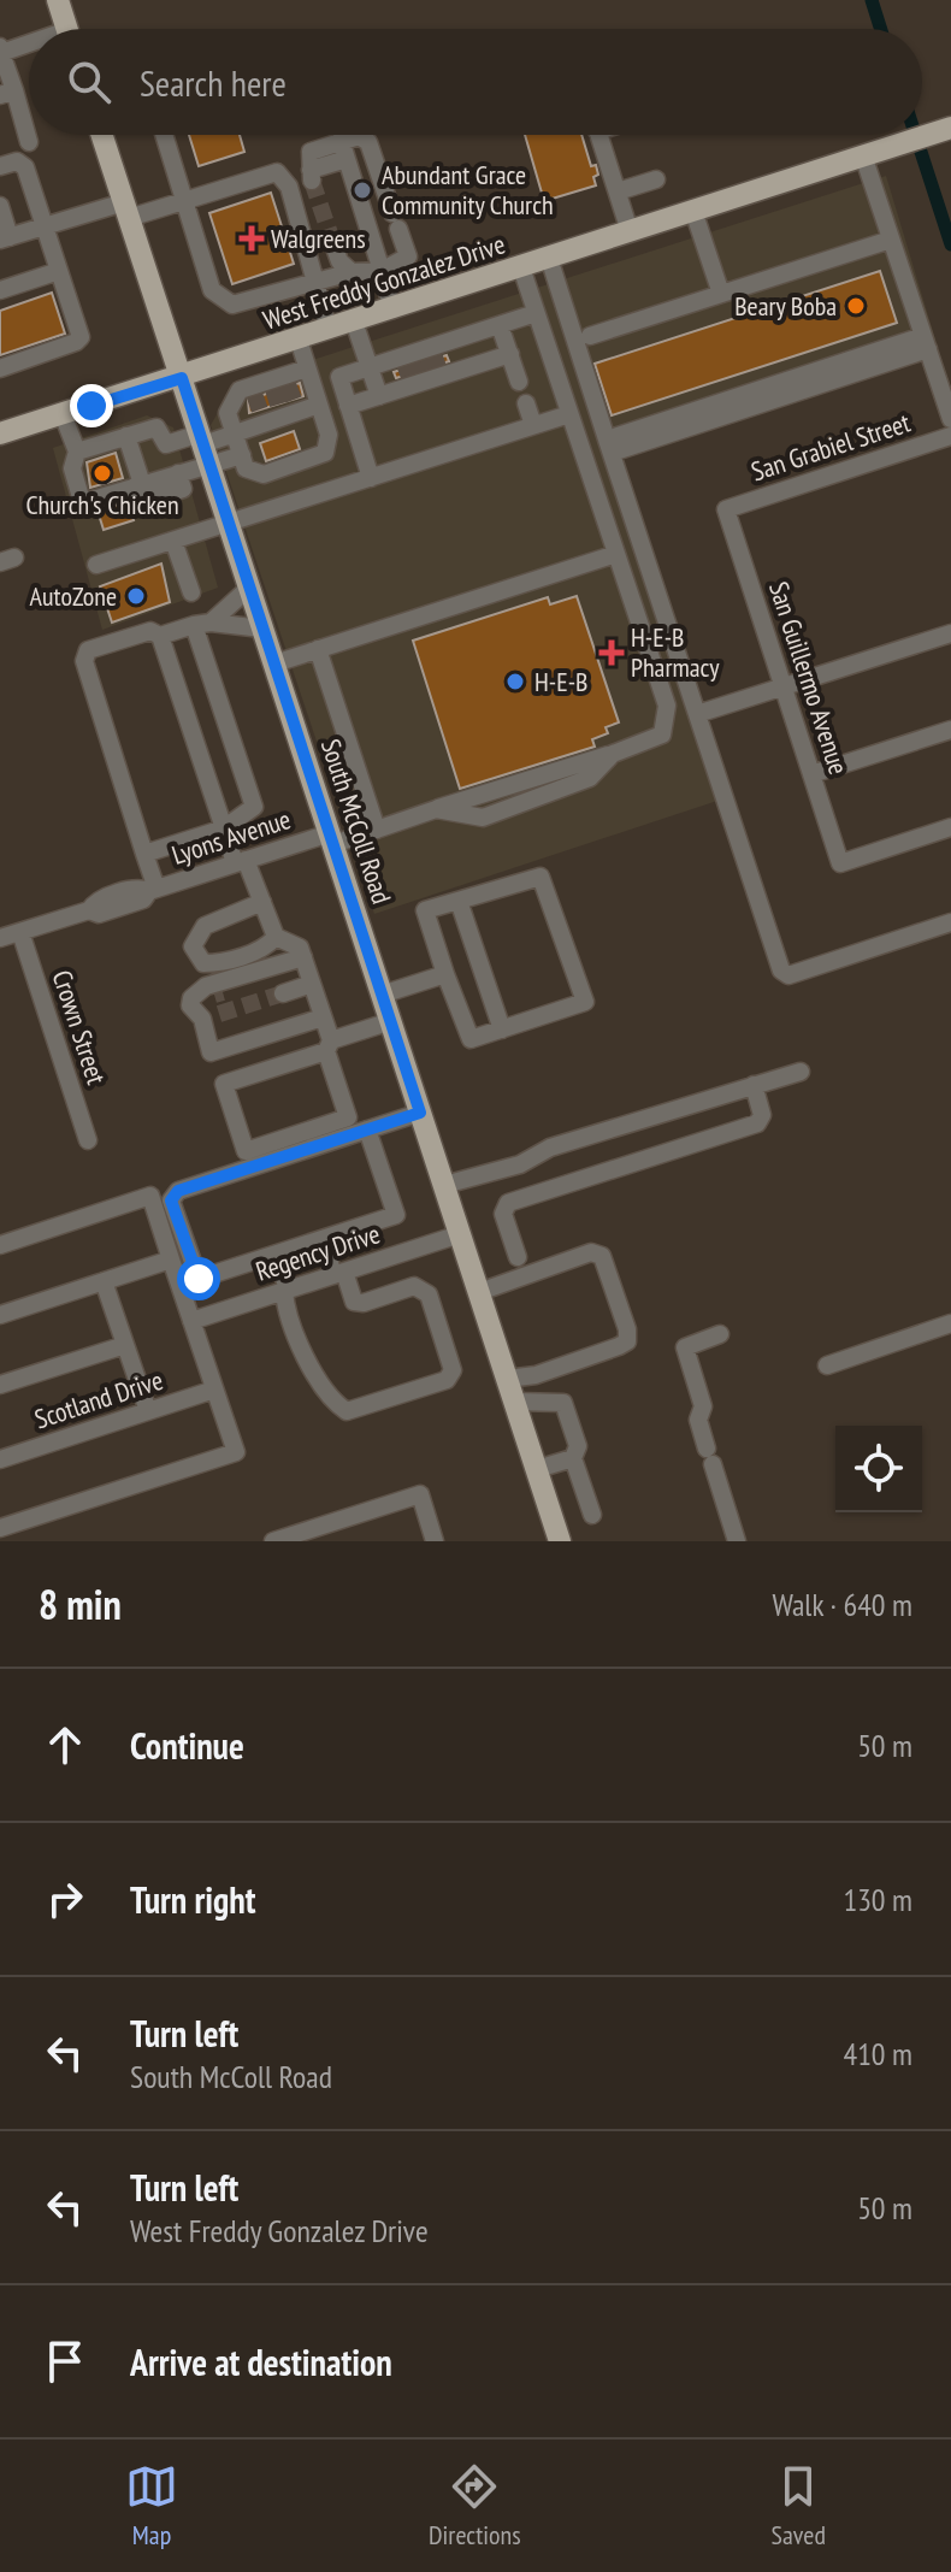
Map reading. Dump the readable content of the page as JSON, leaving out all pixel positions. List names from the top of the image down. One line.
{"streets":{"main road":["West Freddy Gonzalez Drive","South McColl Road"],"street":["San Grabiel Street","San Guillermo Avenue","Lyons Avenue","Crown Street","Regency Drive","Scotland Drive"]},"crossings":[["West Freddy Gonzalez Drive","South McColl Road"],["San Grabiel Street","San Guillermo Avenue"],["South McColl Road","Lyons Avenue"],["South McColl Road","Regency Drive"],["Lyons Avenue","Crown Street"]],"places":{"other":["Abundant Grace Community Church","Beary Boba","Church's Chicken","AutoZone","H-E-B"],"health":["Walgreens","H-E-B Pharmacy"]},"page":{"search":"Search here","heading":["8 min","Walk · 640 m"],"list":[["Continue","50 m"],["Turn right","130 m"],["Turn left","South McColl Road","410 m"],["Turn left","West Freddy Gonzalez Drive","50 m"],"Arrive at destination"],"nav":["Map","Directions","Saved"]}}
